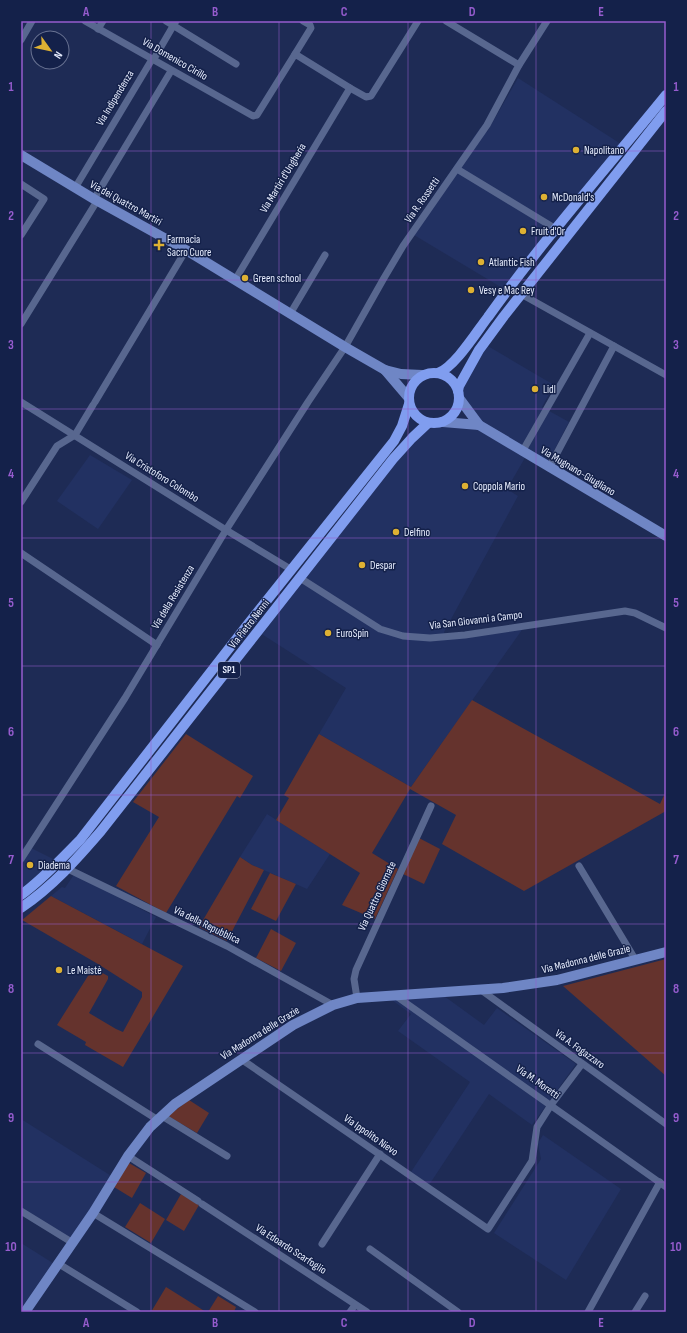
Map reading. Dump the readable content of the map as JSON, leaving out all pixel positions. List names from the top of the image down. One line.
{"streets":{"main road":["Via Pietro Nenni","SP1"],"street":["Via Domenico Cirillo","Via Indipendenza","Via Martiri d'Ungheria","Via R. Rossetti","Via dei Quattro Martiri","Via Mugnano-Giugliano","Via Cristoforo Colombo","Via della Resistenza","Via San Giovanni a Campo","Via Quattro Giornate","Via della Repubblica","Via Madonna delle Grazie","Via A. Fogazzaro","Via M. Moretti","Via Ippolito Nievo","Via Edoardo Scarfoglio"]},"crossings":[["Via Domenico Cirillo","Via Indipendenza"],["Via Indipendenza","Via dei Quattro Martiri"],["Via Martiri d'Ungheria","Via dei Quattro Martiri"],["Via R. Rossetti","Via dei Quattro Martiri"],["Via R. Rossetti","Via della Resistenza"],["Via dei Quattro Martiri","Via Mugnano-Giugliano"],["Via dei Quattro Martiri","Via della Resistenza"],["Via dei Quattro Martiri","Via Pietro Nenni"],["Via Mugnano-Giugliano","Via Pietro Nenni"],["Via Cristoforo Colombo","Via della Resistenza"],["Via Cristoforo Colombo","Via Pietro Nenni"],["Via San Giovanni a Campo","Via Pietro Nenni"],["Via Pietro Nenni","Via della Repubblica"],["Via Quattro Giornate","Via Madonna delle Grazie"],["Via della Repubblica","Via Madonna delle Grazie"],["Via Madonna delle Grazie","Via A. Fogazzaro"],["Via Madonna delle Grazie","Via M. Moretti"],["Via Madonna delle Grazie","Via Ippolito Nievo"],["Via Madonna delle Grazie","Via Edoardo Scarfoglio"],["Via M. Moretti","Via Ippolito Nievo"]],"places":{"other":["Napolitano","McDonald's","Fruit d'Or","Atlantic Fish","Green school","Vesy e Mac Rey","Lidl","Coppola Mario","Delfino","Despar","EuroSpin","Diadema","Le Maistè"],"health":["Farmacia Sacro Cuore"]},"north":"bottom right","grid":{"columns":["A","B","C","D","E"],"rows":["1","2","3","4","5","6","7","8","9","10"]}}
